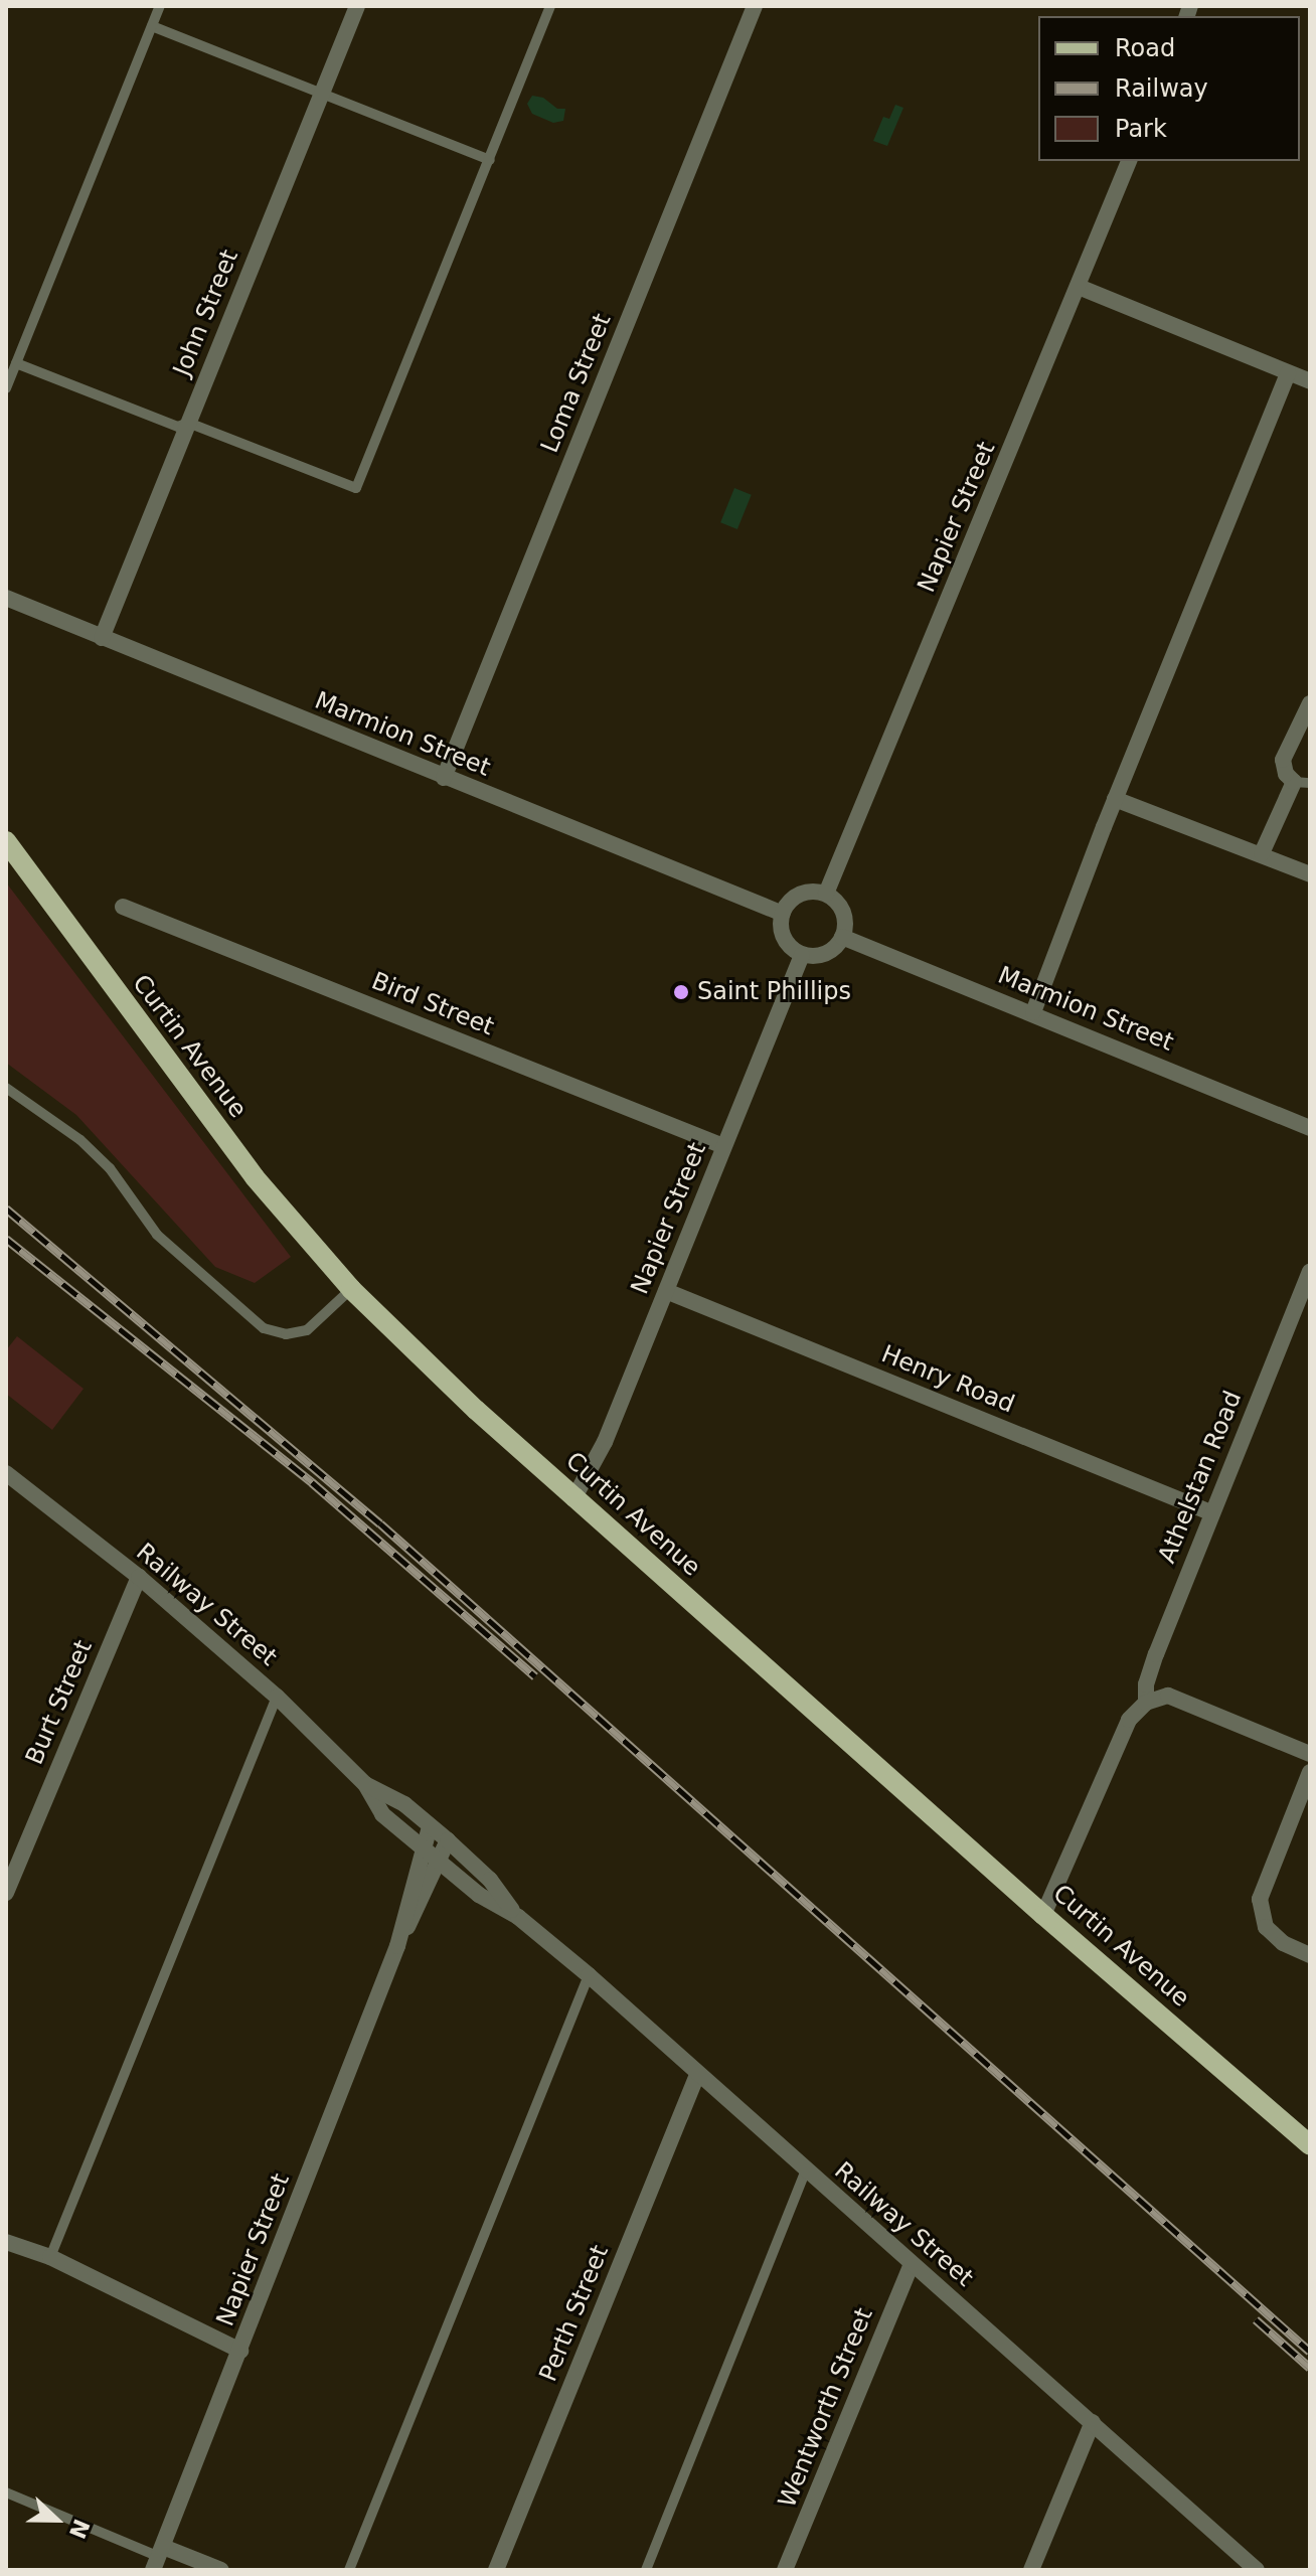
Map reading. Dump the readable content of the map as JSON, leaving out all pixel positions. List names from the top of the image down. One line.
{"streets":{"main road":["Curtin Avenue"],"street":["John Street","Loma Street","Napier Street","Marmion Street","Bird Street","Henry Road","Athelstan Road","Railway Street","Burt Street","Perth Street","Wentworth Street"]},"crossings":[["John Street","Marmion Street"],["Loma Street","Marmion Street"],["Napier Street","Marmion Street"],["Napier Street","Bird Street"],["Napier Street","Curtin Avenue"],["Napier Street","Henry Road"],["Napier Street","Railway Street"],["Curtin Avenue","Athelstan Road"],["Henry Road","Athelstan Road"],["Railway Street","Burt Street"],["Railway Street","Perth Street"],["Railway Street","Wentworth Street"]],"places":["Saint Phillips"],"legend":["Road","Railway","Park"],"north":"right"}
